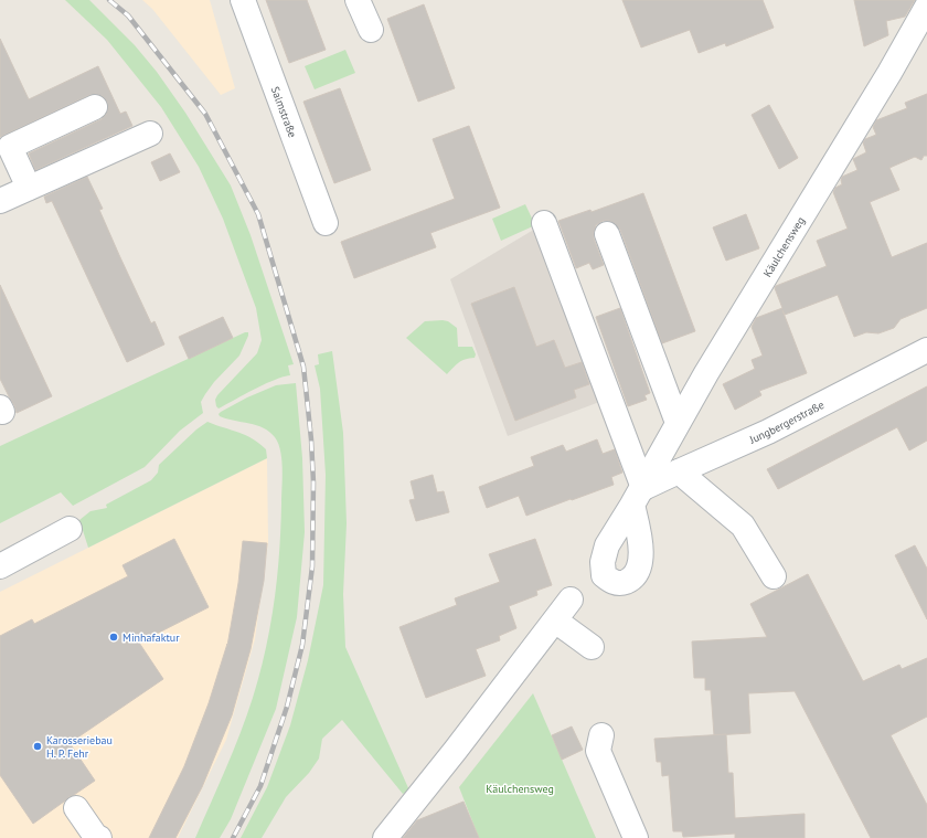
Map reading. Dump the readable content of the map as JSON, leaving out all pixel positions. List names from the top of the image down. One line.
{"streets":{"street":["Salmstraße","Käulchensweg","Jungbergerstraße"]},"crossings":[["Käulchensweg","Jungbergerstraße"]],"parks":["Käulchensweg"],"places":["Minhafaktur","Karosseriebau H. P. Fehr"]}
